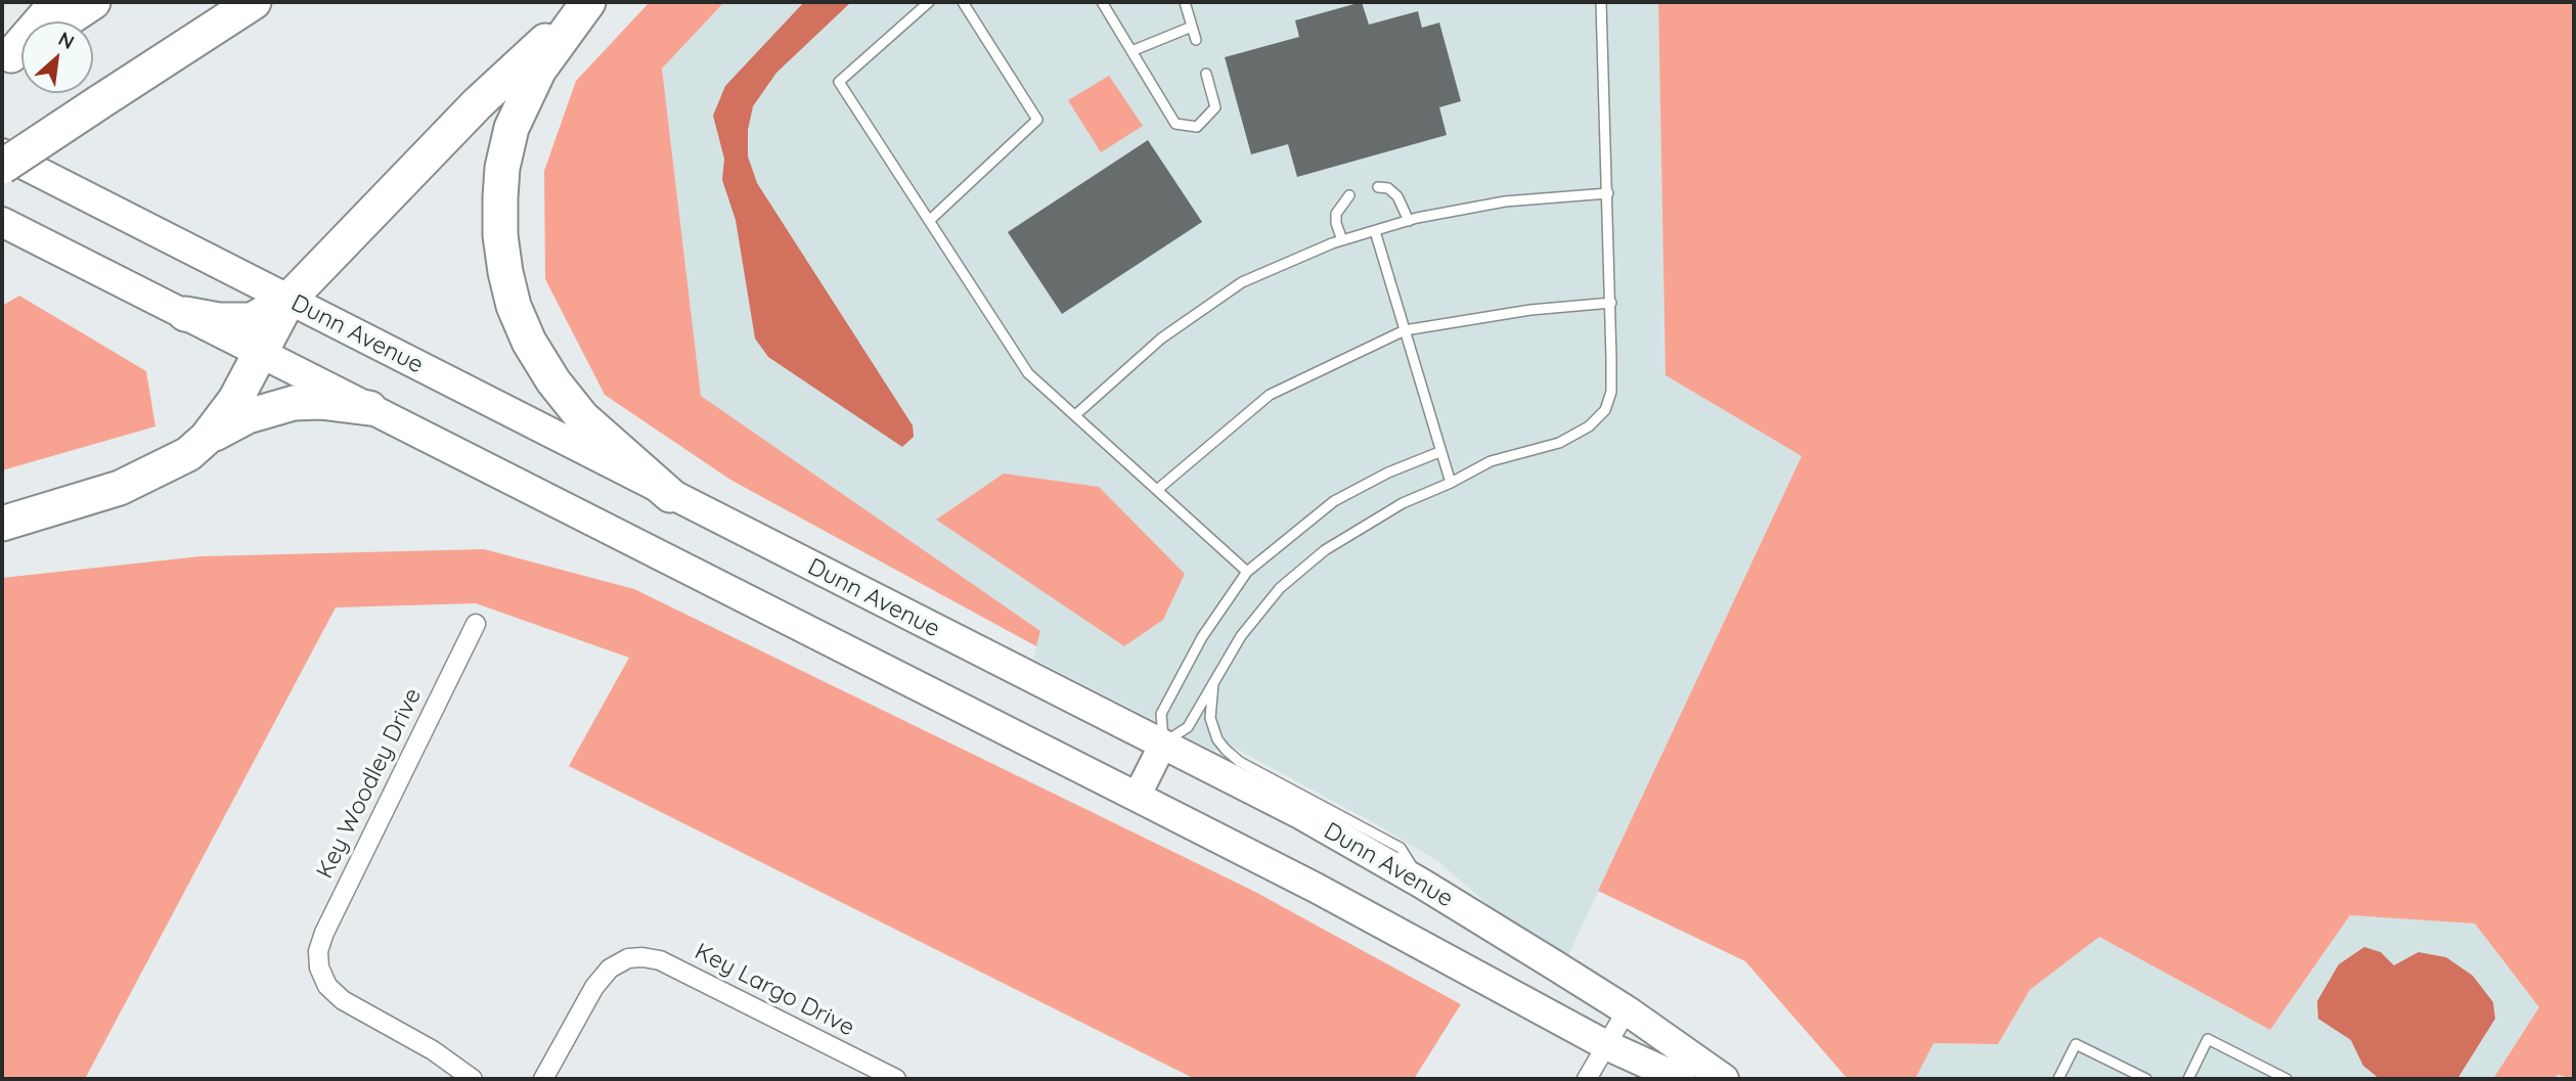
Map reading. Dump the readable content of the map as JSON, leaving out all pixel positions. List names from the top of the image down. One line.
{"streets":{"main road":["Dunn Avenue"],"street":["Key Woodley Drive","Key Largo Drive"]},"north":"top right"}
